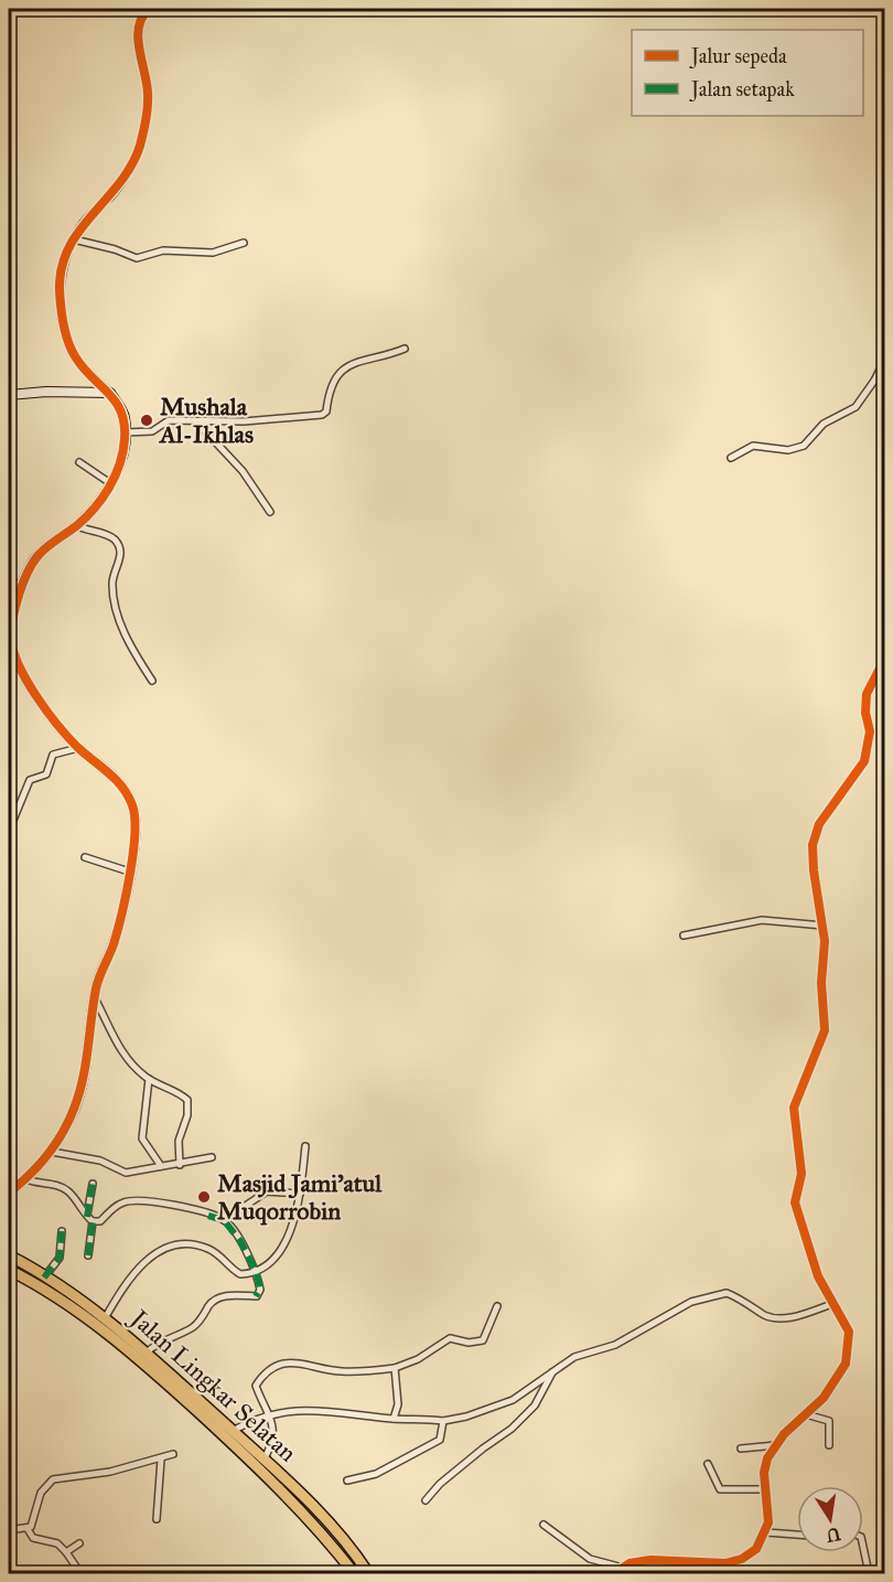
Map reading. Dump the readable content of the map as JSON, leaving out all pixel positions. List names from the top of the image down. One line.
{"streets":{"highway":["Jalan Lingkar Selatan"]},"places":["Mushala Al-Ikhlas","Masjid Jami'atul Muqorrobin"],"legend":["Jalur sepeda","Jalan setapak"],"north":"bottom"}
